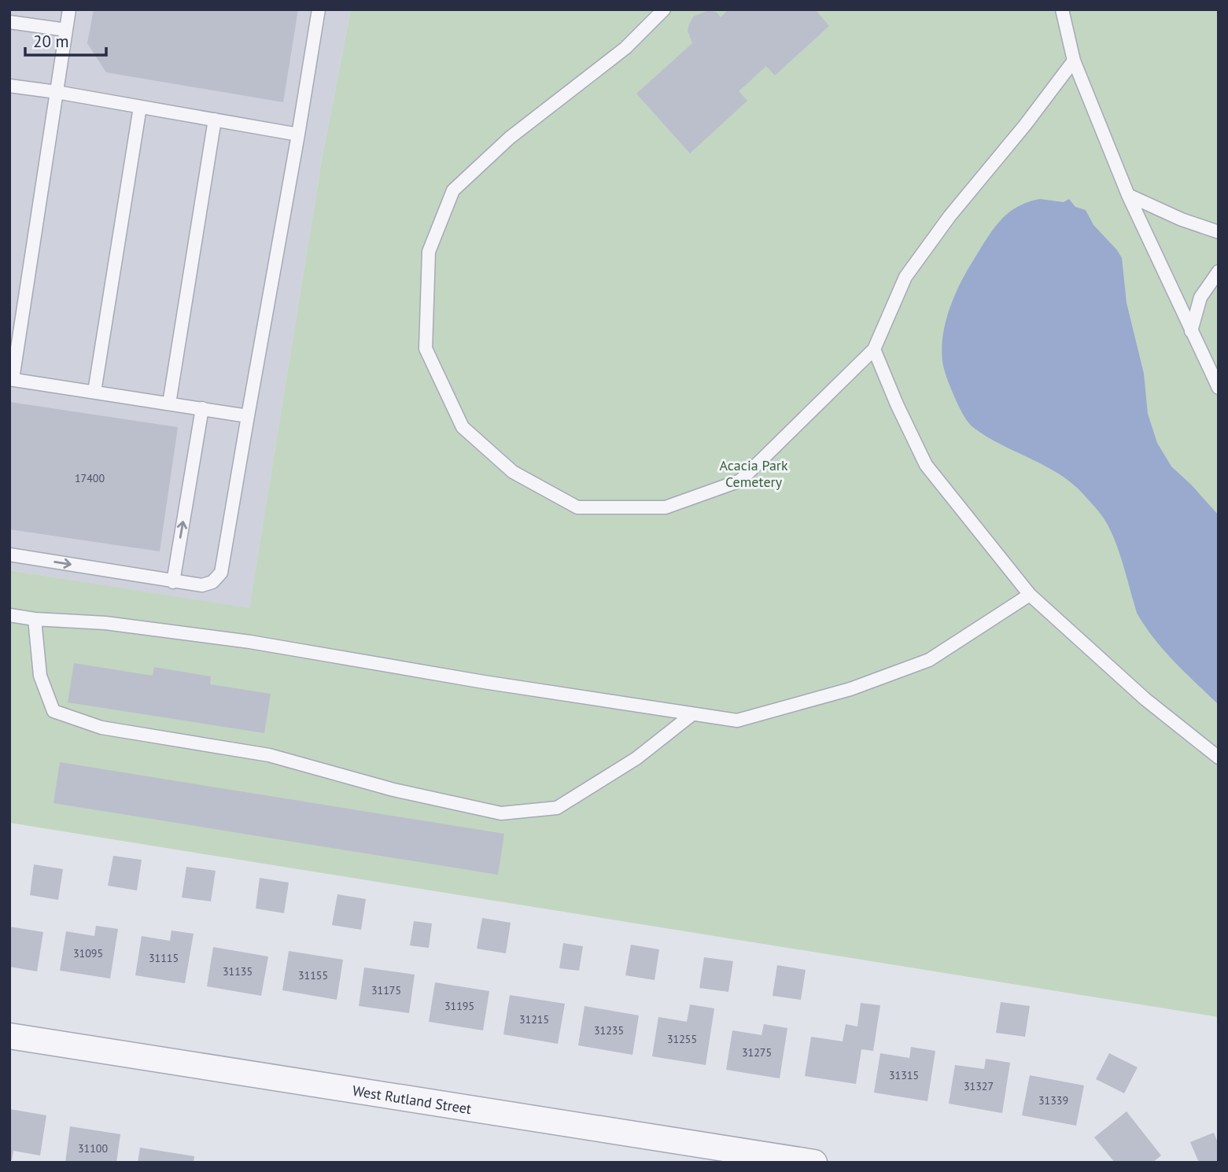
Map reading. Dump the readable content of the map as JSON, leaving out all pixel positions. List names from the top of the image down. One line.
{"streets":{"street":["West Rutland Street"]},"parks":["Acacia Park Cemetery"],"house_numbers":["17400","31095","31115","31135","31155","31175","31195","31215","31235","31255","31275","31315","31327","31339","31100"],"scale_bar":"20 m"}
